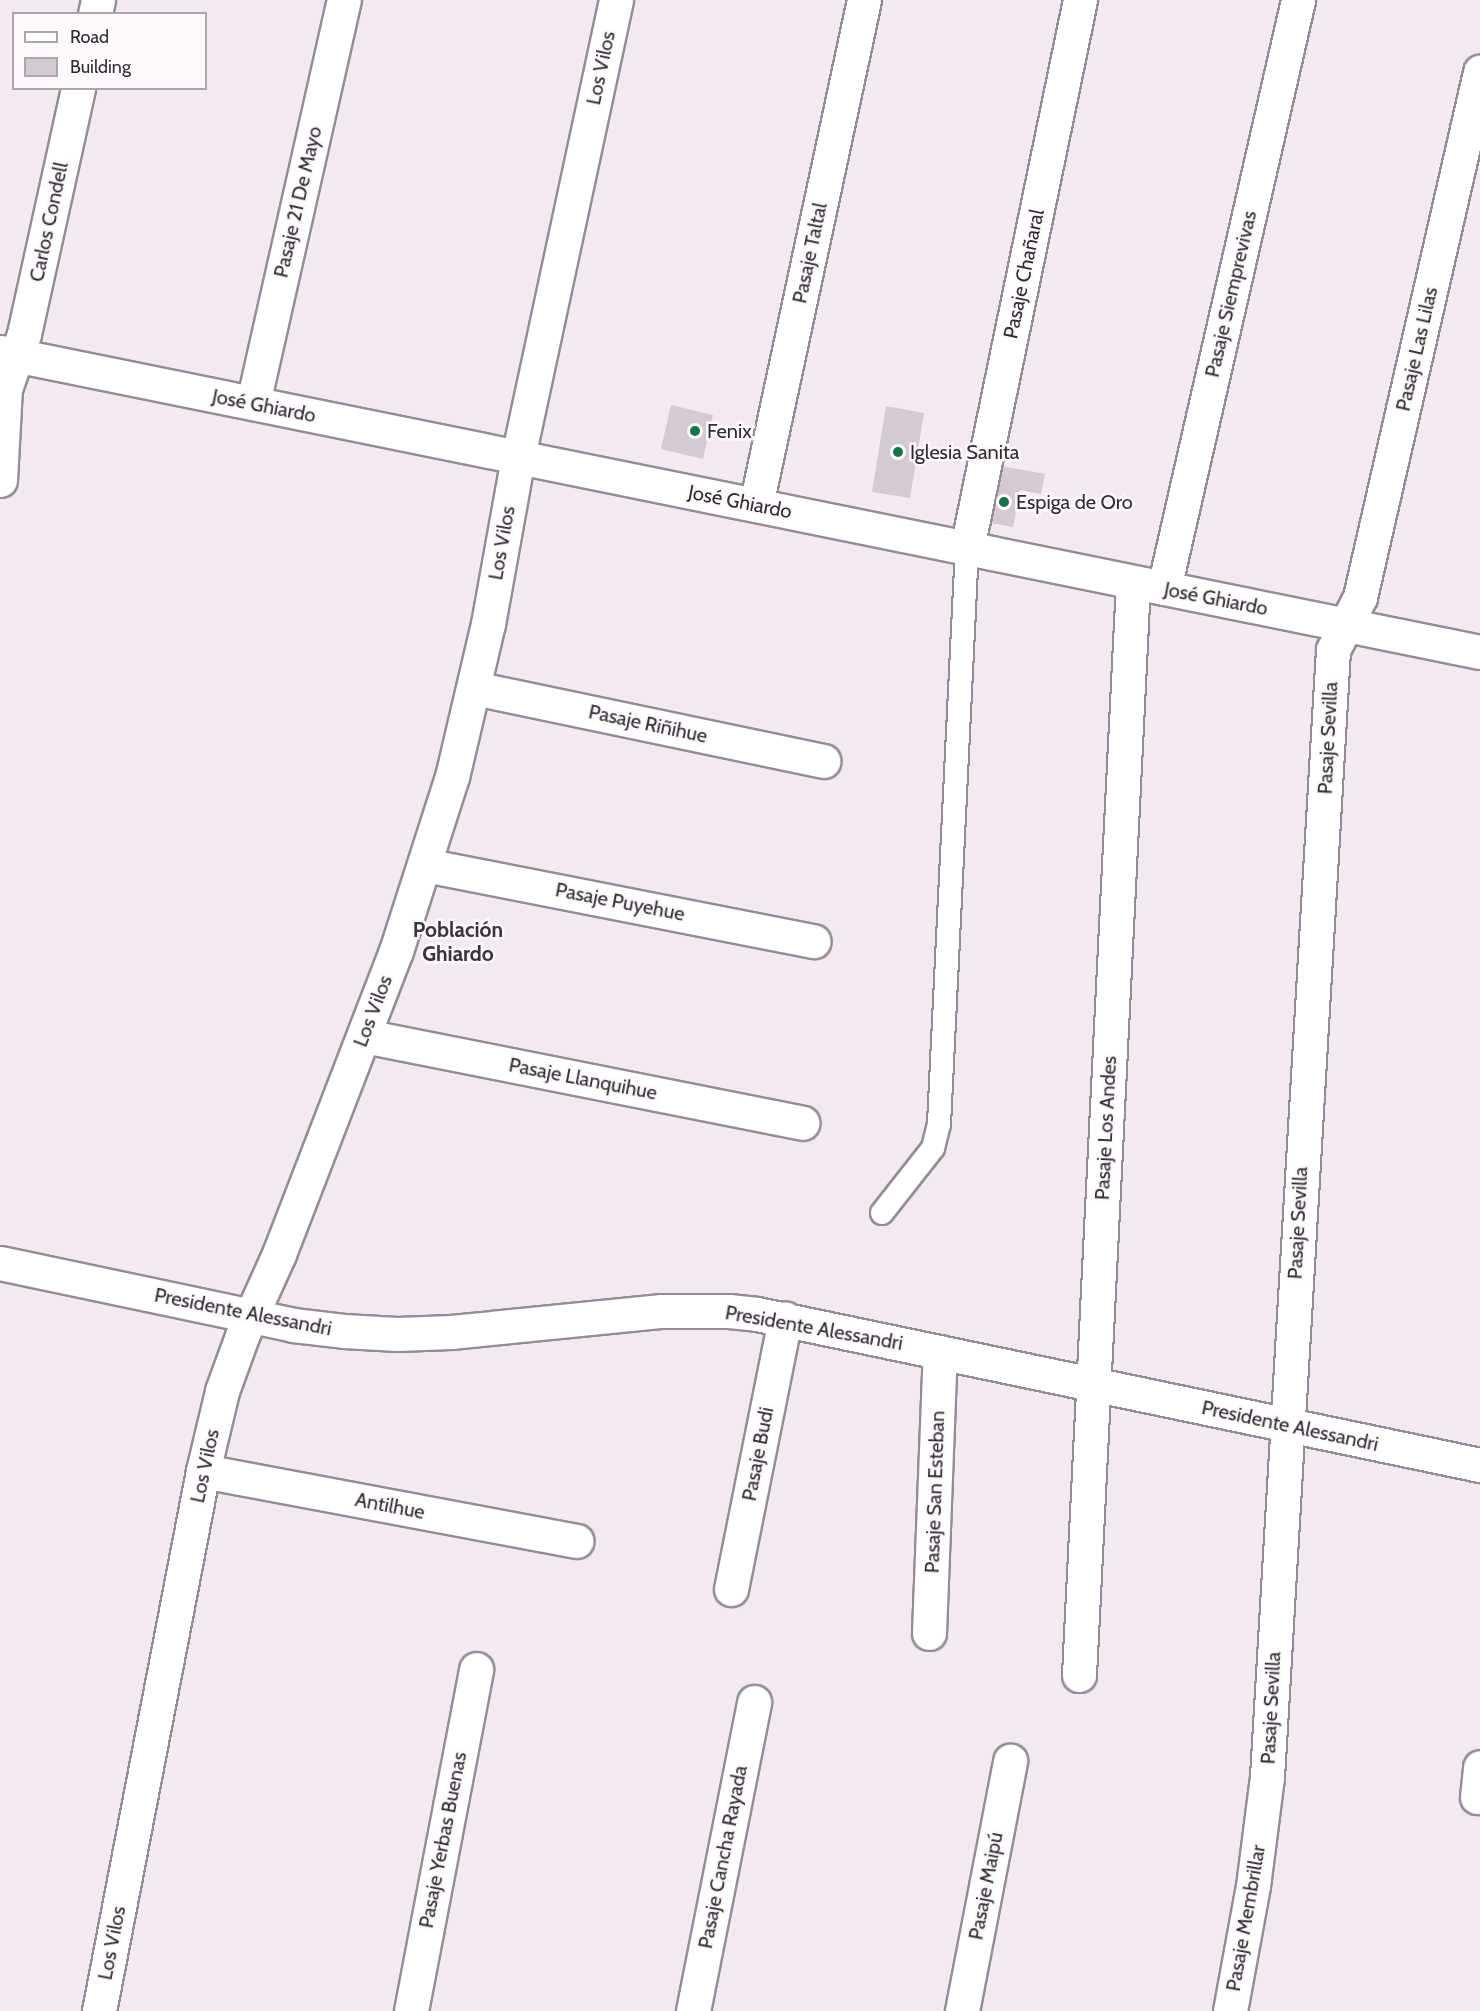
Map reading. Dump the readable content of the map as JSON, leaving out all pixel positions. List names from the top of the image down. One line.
{"streets":{"street":["Los Vilos","Pasaje 21 De Mayo","Carlos Condell","Pasaje Taltal","Pasaje Chañaral","Pasaje Siemprevivas","Pasaje Las Lilas","José Ghiardo","Pasaje Riñihue","Pasaje Sevilla","Pasaje Puyehue","Pasaje Llanquihue","Pasaje Los Andes","Presidente Alessandri","Pasaje Budi","Pasaje San Esteban","Antilhue","Pasaje Yerbas Buenas","Pasaje Cancha Rayada","Pasaje Maipú","Pasaje Membrillar"]},"crossings":[["Los Vilos","José Ghiardo"],["Los Vilos","Pasaje Riñihue"],["Los Vilos","Pasaje Puyehue"],["Los Vilos","Pasaje Llanquihue"],["Los Vilos","Presidente Alessandri"],["Los Vilos","Antilhue"],["Pasaje 21 De Mayo","José Ghiardo"],["Carlos Condell","José Ghiardo"],["Pasaje Taltal","José Ghiardo"],["Pasaje Chañaral","José Ghiardo"],["Pasaje Siemprevivas","José Ghiardo"],["Pasaje Siemprevivas","Pasaje Los Andes"],["Pasaje Las Lilas","José Ghiardo"],["Pasaje Las Lilas","Pasaje Sevilla"],["José Ghiardo","Pasaje Sevilla"],["José Ghiardo","Pasaje Los Andes"],["Pasaje Sevilla","Presidente Alessandri"],["Pasaje Sevilla","Pasaje Membrillar"],["Pasaje Los Andes","Presidente Alessandri"],["Presidente Alessandri","Pasaje Budi"],["Presidente Alessandri","Pasaje San Esteban"]],"districts":["Población Ghiardo"],"places":["Fenix","Iglesia Sanita","Espiga de Oro"],"legend":["Road","Building"]}
